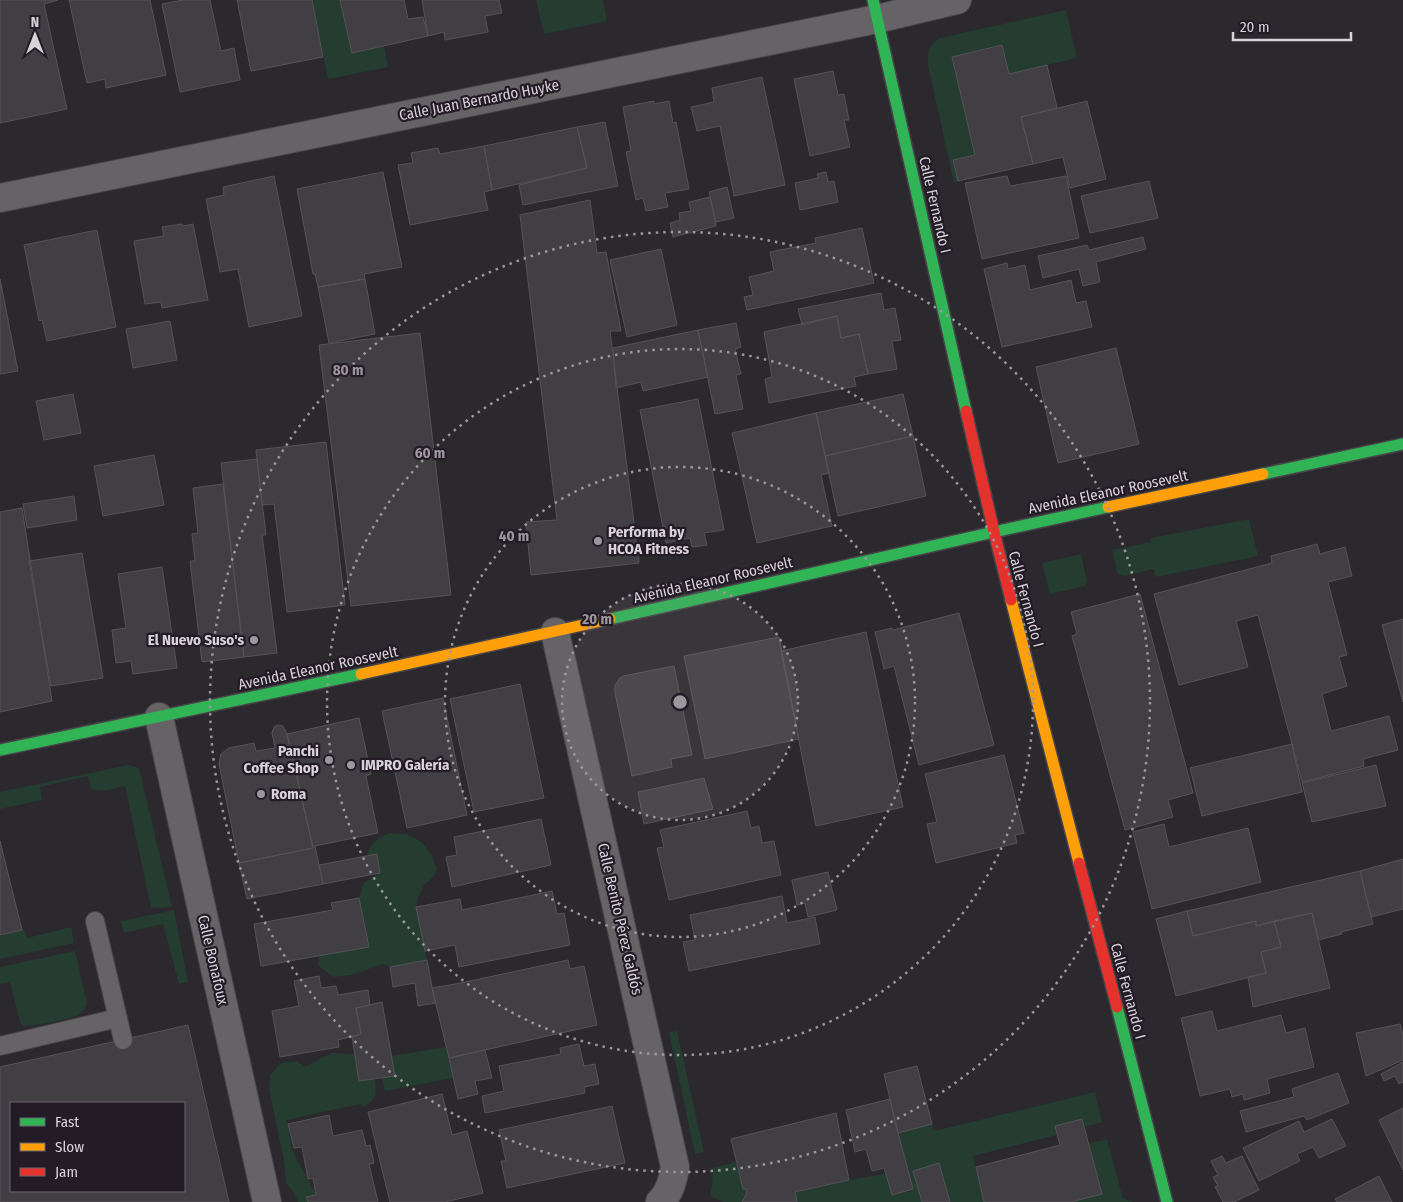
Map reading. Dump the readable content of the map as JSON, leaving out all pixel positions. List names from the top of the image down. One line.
{"streets":{"street":["Calle Juan Bernardo Huyke","Calle Fernando I","Avenida Eleanor Roosevelt","Calle Benito Pérez Galdós","Calle Bonafoux"]},"crossings":[["Calle Juan Bernardo Huyke","Calle Fernando I"],["Calle Fernando I","Avenida Eleanor Roosevelt"],["Avenida Eleanor Roosevelt","Calle Benito Pérez Galdós"],["Avenida Eleanor Roosevelt","Calle Bonafoux"]],"places":["Performa by HCOA Fitness","El Nuevo Suso's","Panchi Coffee Shop","IMPRO Galería","Roma"],"legend":["Fast","Slow","Jam"],"scale_bar":"20 m","north":"top","rings":["80 m","60 m","40 m","20 m"]}
